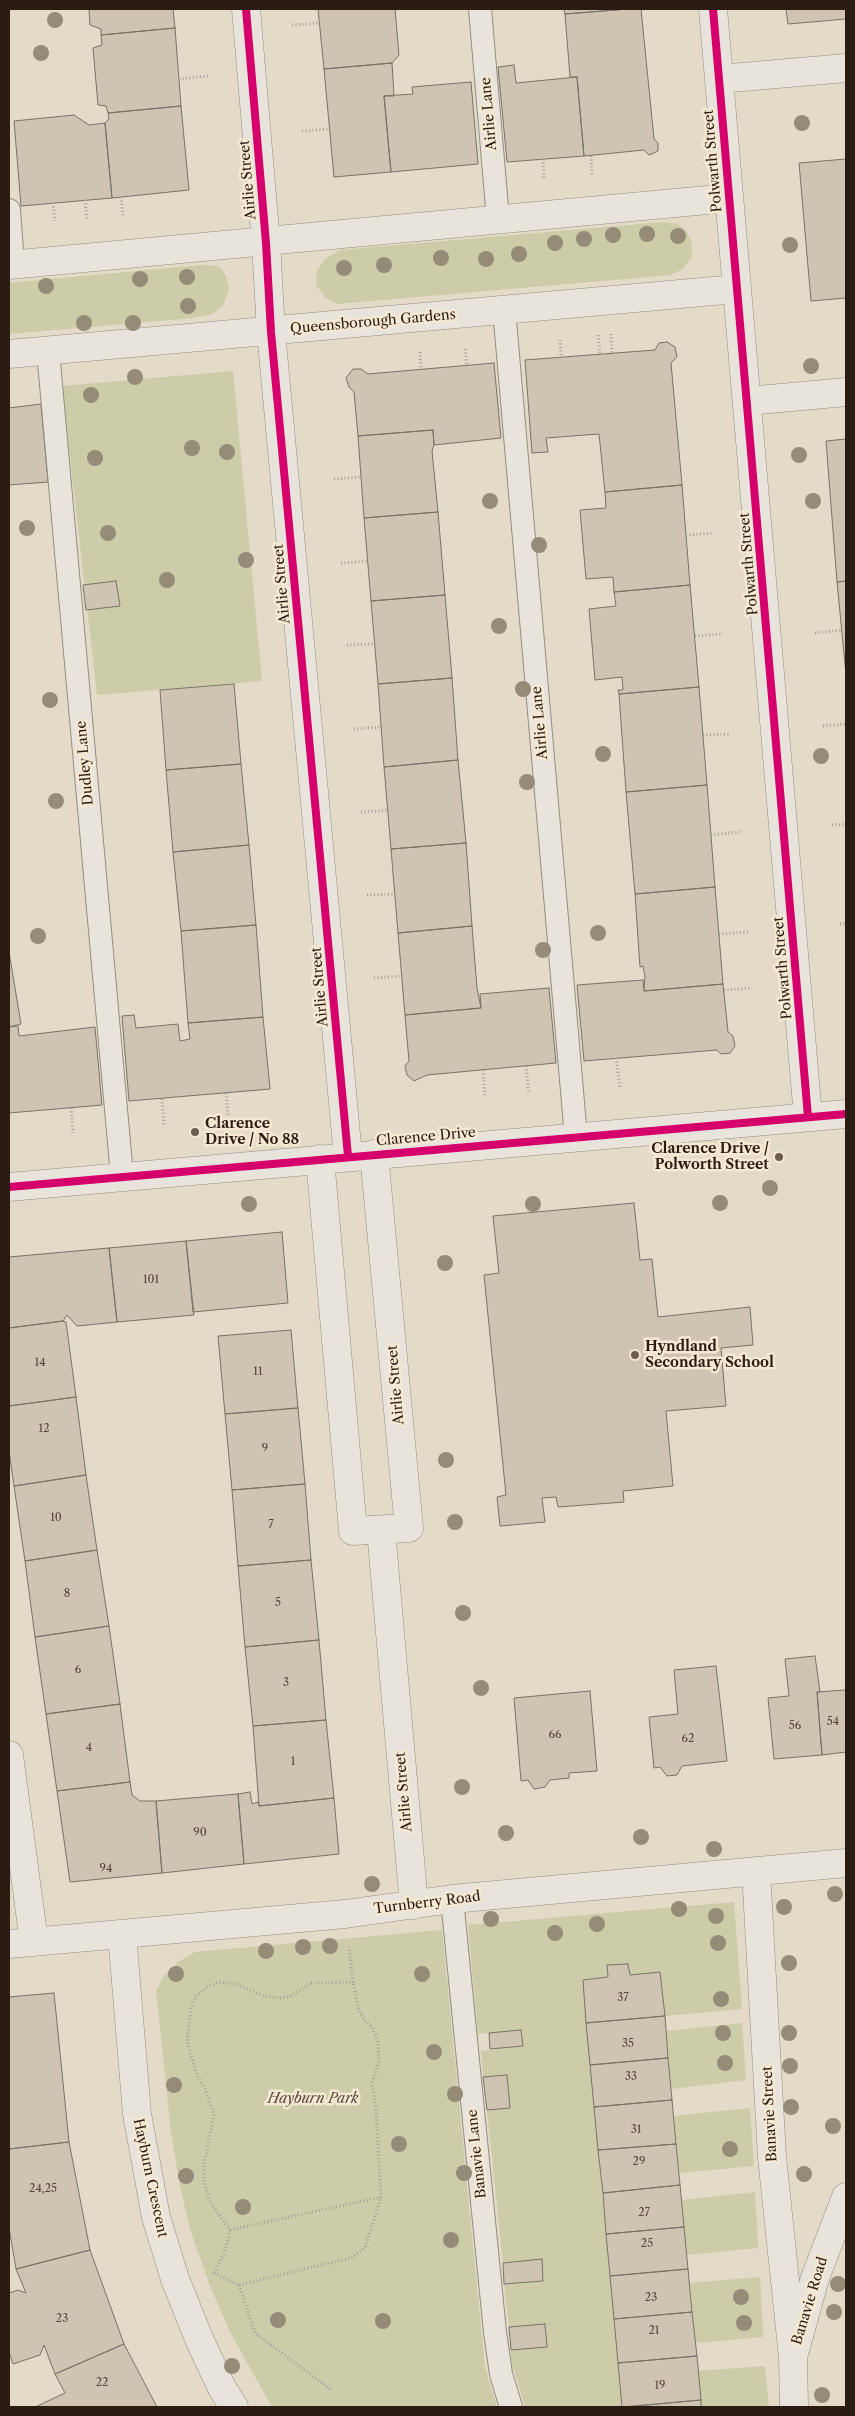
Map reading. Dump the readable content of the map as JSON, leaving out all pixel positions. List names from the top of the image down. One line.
{"streets":{"street":["Polwarth Street","Airlie Street","Queensborough Gardens","Clarence Drive","Turnberry Road","Banavie Street","Hayburn Crescent","Banavie Road"],"lane":["Airlie Lane","Dudley Lane","Banavie Lane"]},"crossings":[["Airlie Lane","Queensborough Gardens"],["Airlie Lane","Clarence Drive"],["Polwarth Street","Queensborough Gardens"],["Polwarth Street","Clarence Drive"],["Airlie Street","Queensborough Gardens"],["Airlie Street","Clarence Drive"],["Airlie Street","Turnberry Road"],["Queensborough Gardens","Dudley Lane"],["Dudley Lane","Clarence Drive"],["Turnberry Road","Banavie Street"],["Turnberry Road","Banavie Lane"],["Turnberry Road","Hayburn Crescent"],["Banavie Street","Banavie Road"]],"parks":["Hayburn Park"],"places":["Clarence Drive / No 88","Clarence Drive / Polworth Street","Hyndland Secondary School"],"house_numbers":["101","14","11","12","9","10","7","8","5","6","3","54","56","66","62","4","1","90","94","37","35","33","31","29","24,25","27","25","23","23","21","22","19"]}
